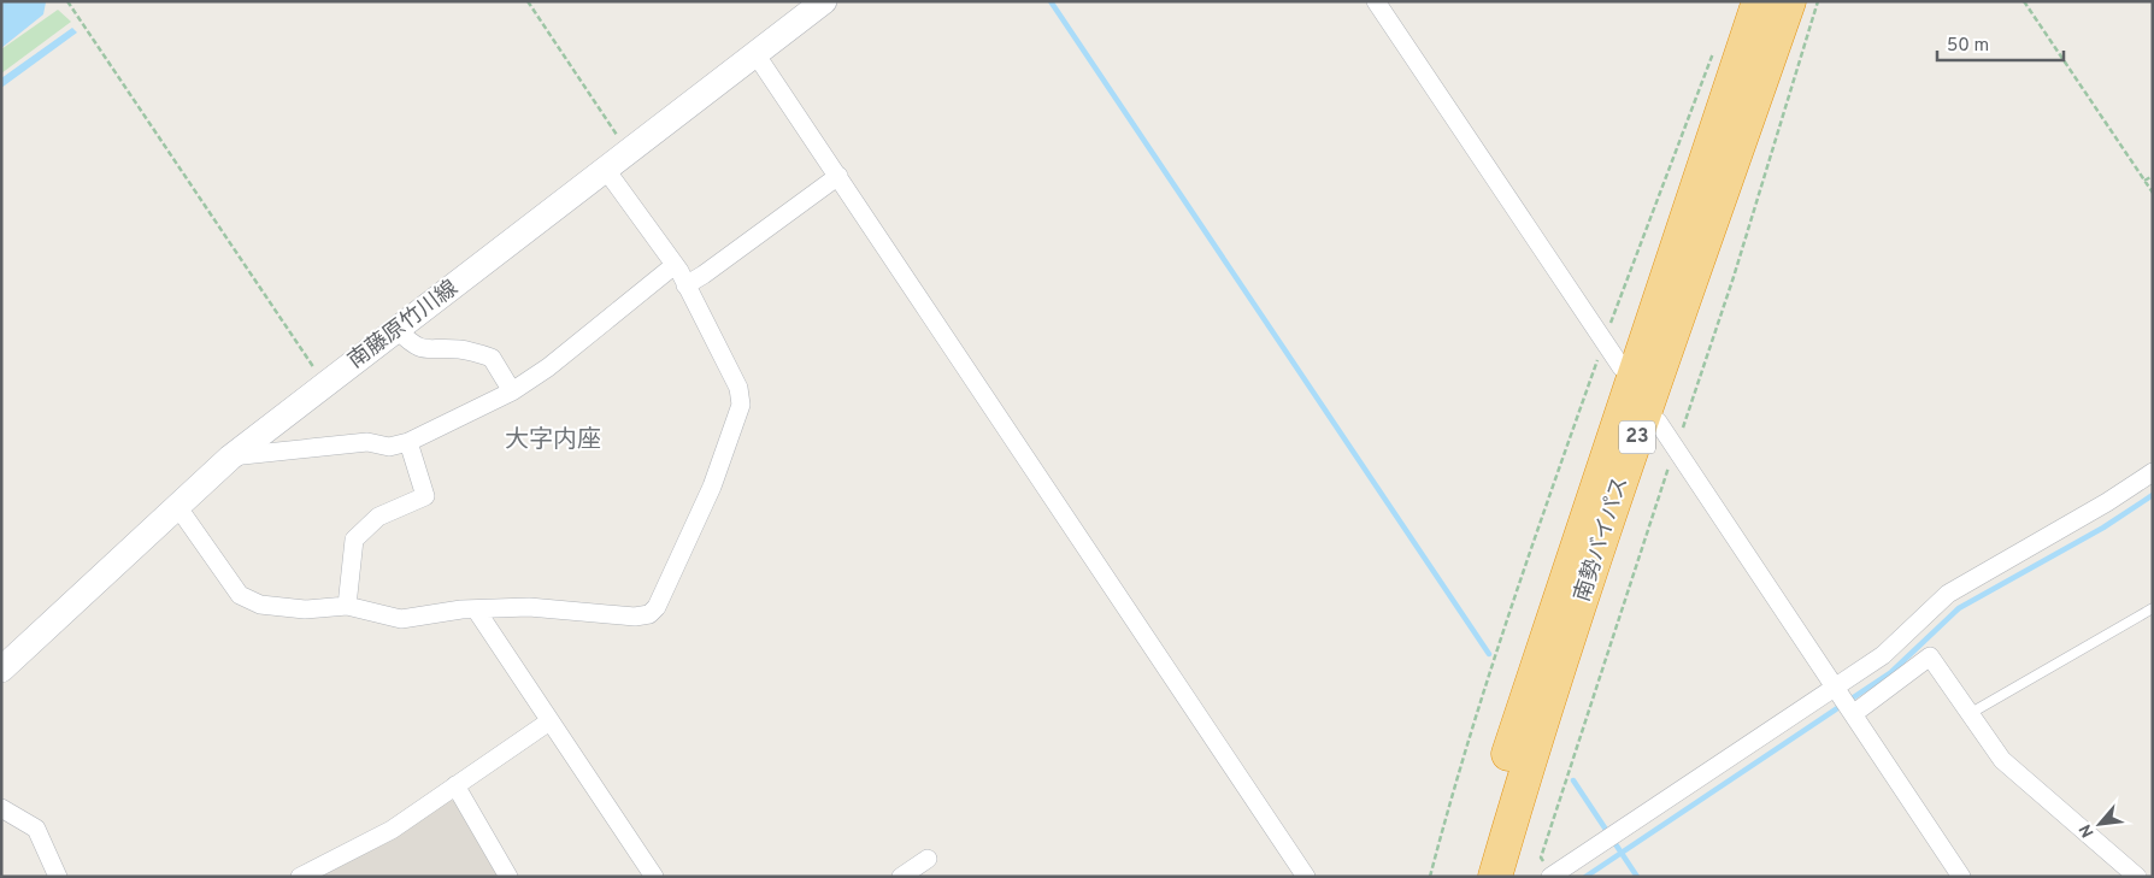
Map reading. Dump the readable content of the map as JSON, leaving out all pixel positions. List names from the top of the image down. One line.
{"streets":{"highway":["23","南勢バイパス"],"main road":["南藤原竹川線"]},"districts":["大字内座"],"scale_bar":"50 m","north":"bottom left"}
